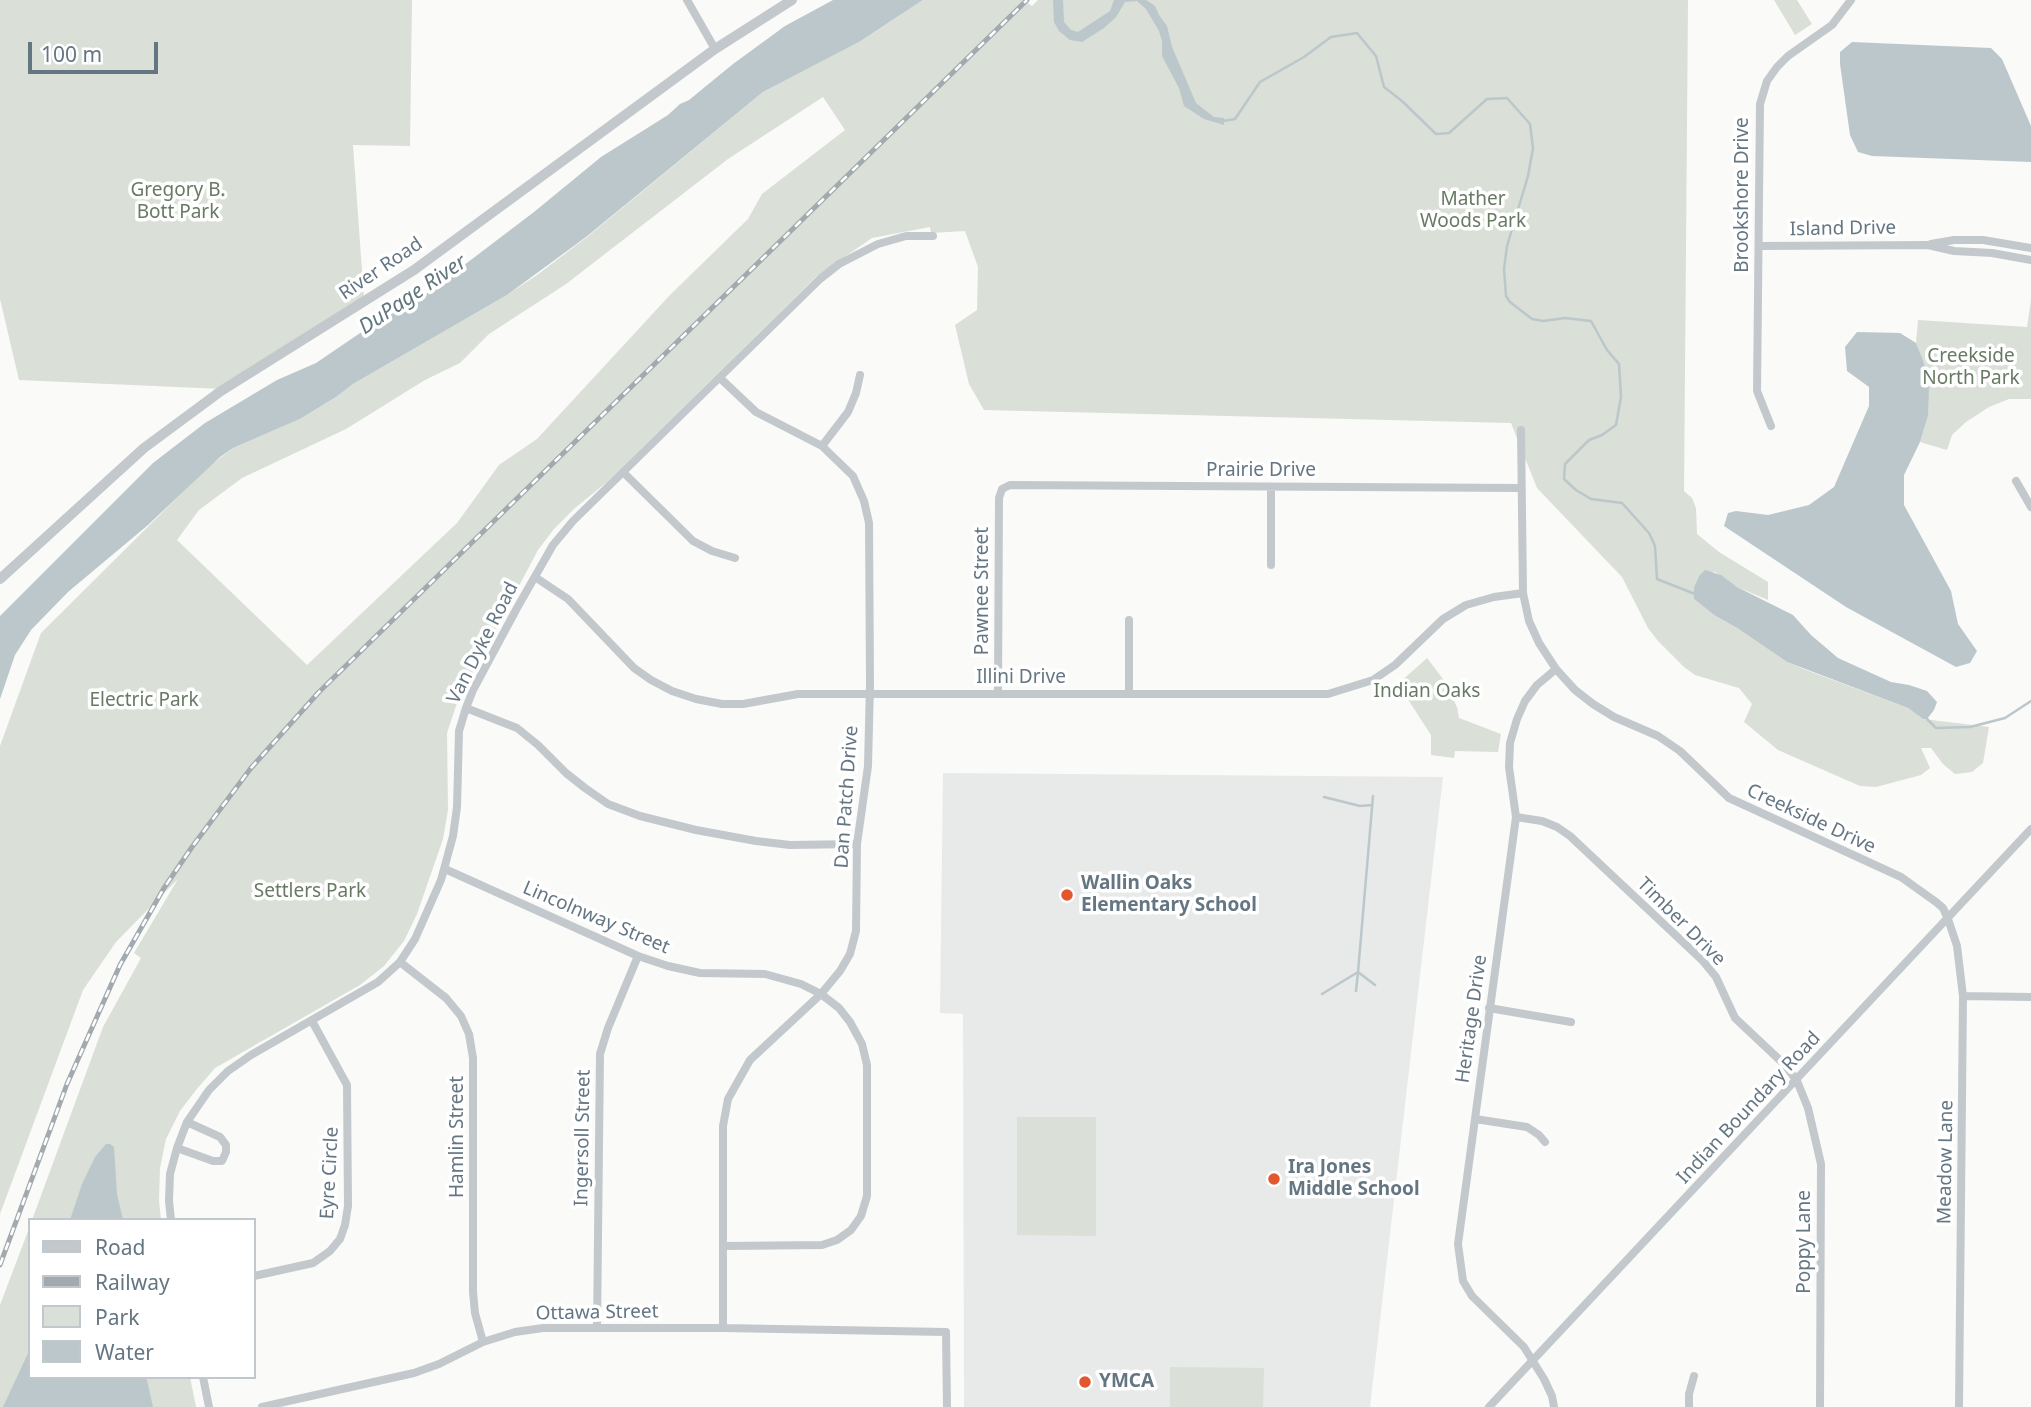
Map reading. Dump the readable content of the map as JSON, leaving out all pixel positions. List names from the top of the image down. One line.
{"streets":{"street":["Brookshore Drive","Island Drive","River Road","Prairie Drive","Pawnee Street","Van Dyke Road","Illini Drive","Dan Patch Drive","Creekside Drive","Lincolnway Street","Timber Drive","Heritage Drive","Indian Boundary Road","Hamlin Street","Ingersoll Street","Meadow Lane","Eyre Circle","Poppy Lane","Ottawa Street"]},"crossings":[["Brookshore Drive","Island Drive"],["Prairie Drive","Pawnee Street"],["Prairie Drive","Creekside Drive"],["Pawnee Street","Illini Drive"],["Van Dyke Road","Illini Drive"],["Van Dyke Road","Dan Patch Drive"],["Van Dyke Road","Lincolnway Street"],["Van Dyke Road","Hamlin Street"],["Van Dyke Road","Eyre Circle"],["Illini Drive","Dan Patch Drive"],["Illini Drive","Creekside Drive"],["Dan Patch Drive","Lincolnway Street"],["Dan Patch Drive","Ottawa Street"],["Creekside Drive","Heritage Drive"],["Creekside Drive","Indian Boundary Road"],["Creekside Drive","Meadow Lane"],["Lincolnway Street","Ingersoll Street"],["Timber Drive","Heritage Drive"],["Timber Drive","Indian Boundary Road"],["Timber Drive","Poppy Lane"],["Heritage Drive","Indian Boundary Road"],["Indian Boundary Road","Meadow Lane"],["Indian Boundary Road","Poppy Lane"],["Hamlin Street","Ottawa Street"],["Ingersoll Street","Ottawa Street"]],"water":["DuPage River"],"parks":["Gregory B. Bott Park","Mather Woods Park","Creekside North Park","Indian Oaks","Electric Park","Settlers Park"],"places":["Wallin Oaks Elementary School","Ira Jones Middle School","YMCA"],"legend":["Road","Railway","Park","Water"],"scale_bar":"100 m"}
